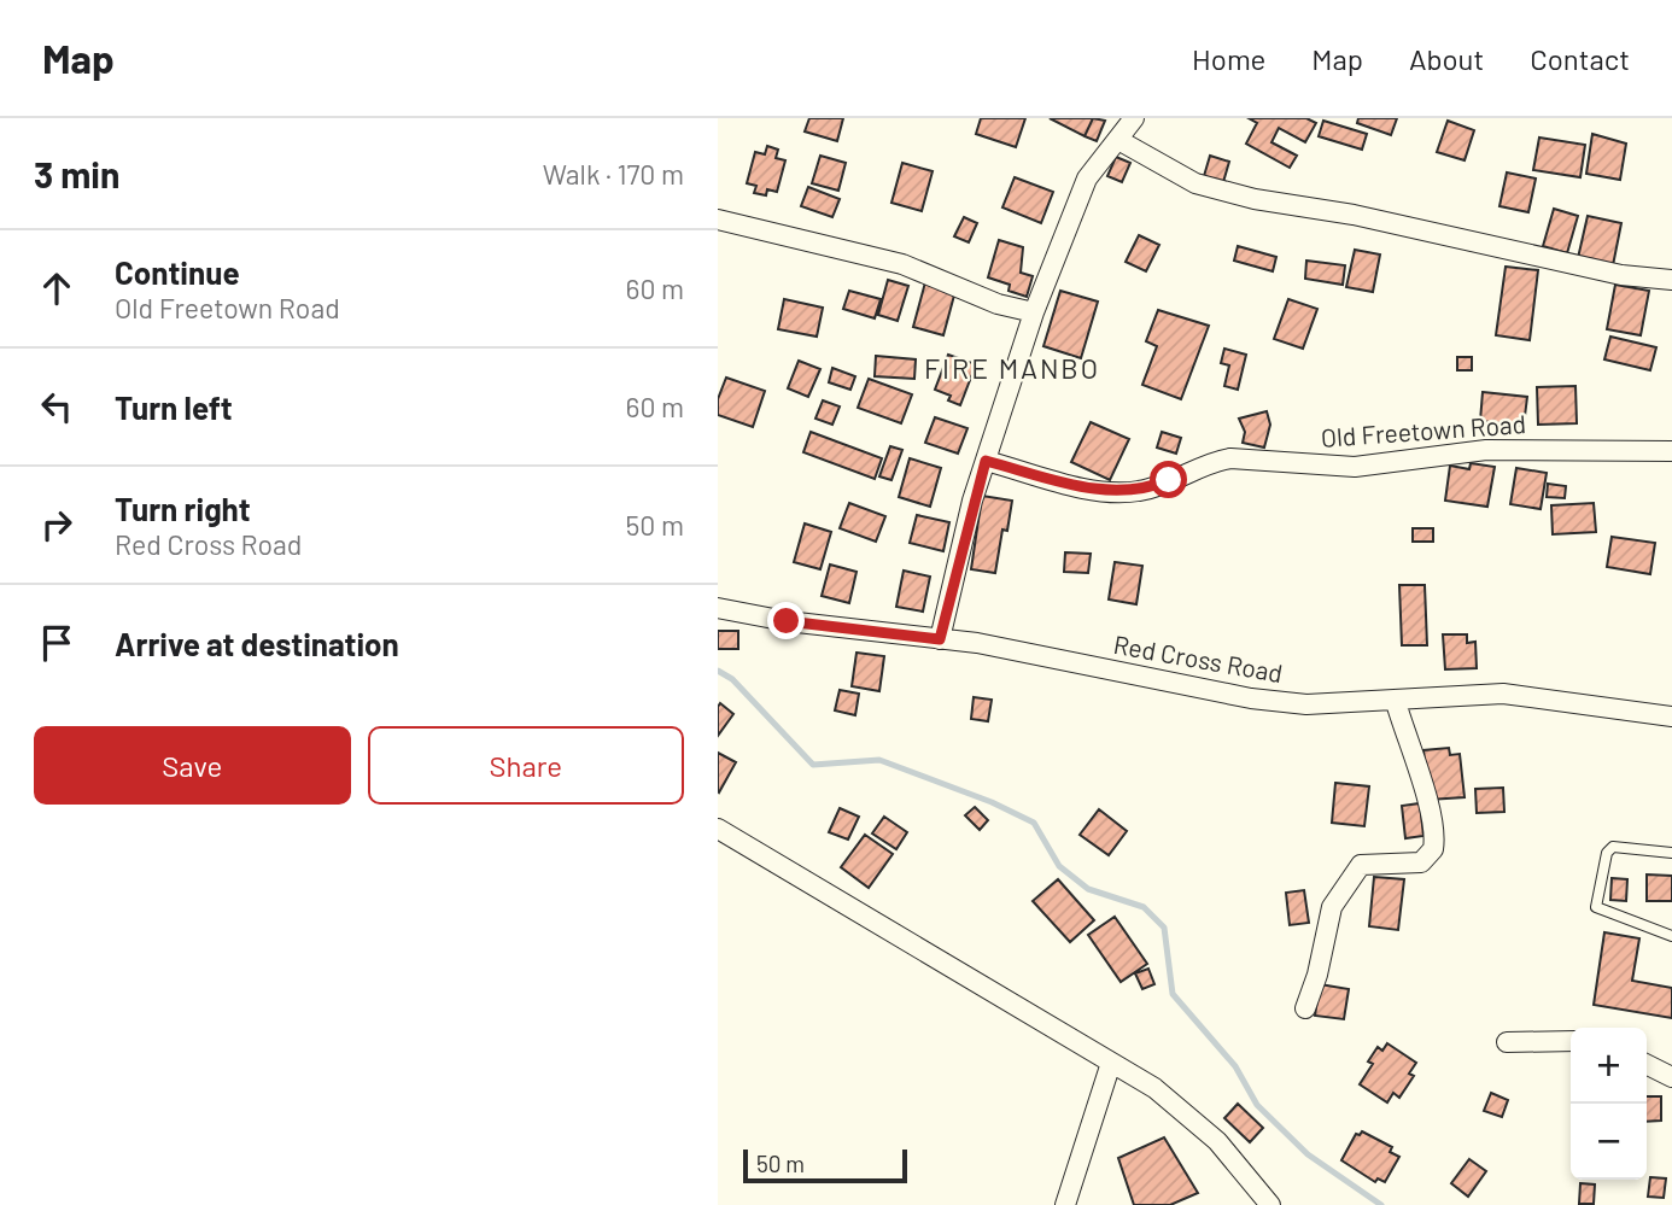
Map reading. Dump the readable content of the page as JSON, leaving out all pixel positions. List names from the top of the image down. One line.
{"streets":{"street":["Old Freetown Road","Red Cross Road"]},"districts":["FIRE MANBO"],"scale_bar":"50 m","page":{"header":"Map","nav":["Home","Map","About","Contact"],"heading":["3 min","Walk · 170 m"],"list":[["Continue","Old Freetown Road","60 m"],["Turn left","60 m"],["Turn right","Red Cross Road","50 m"],"Arrive at destination"],"buttons":["Save","Share"],"map_buttons":["+","−"],"scale":"50 m"}}
